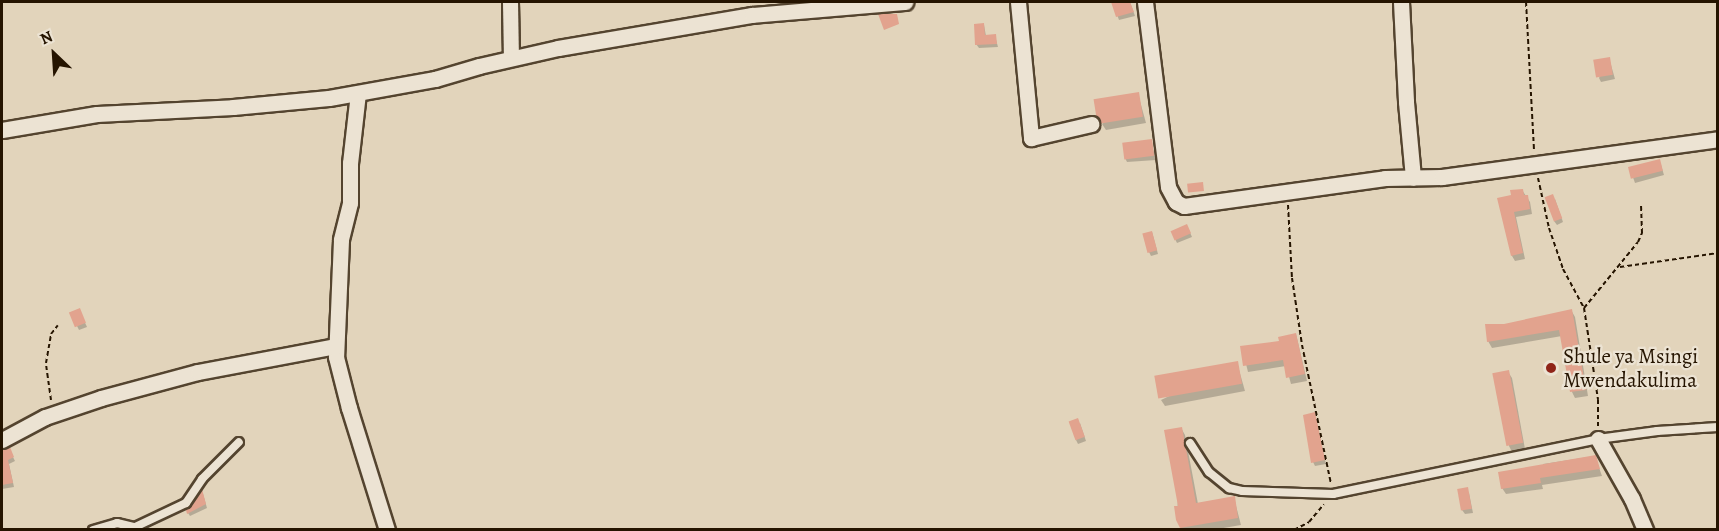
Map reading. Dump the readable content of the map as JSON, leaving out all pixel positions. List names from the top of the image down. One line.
{"places":["Shule ya Msingi Mwendakulima"],"north":"top left"}
